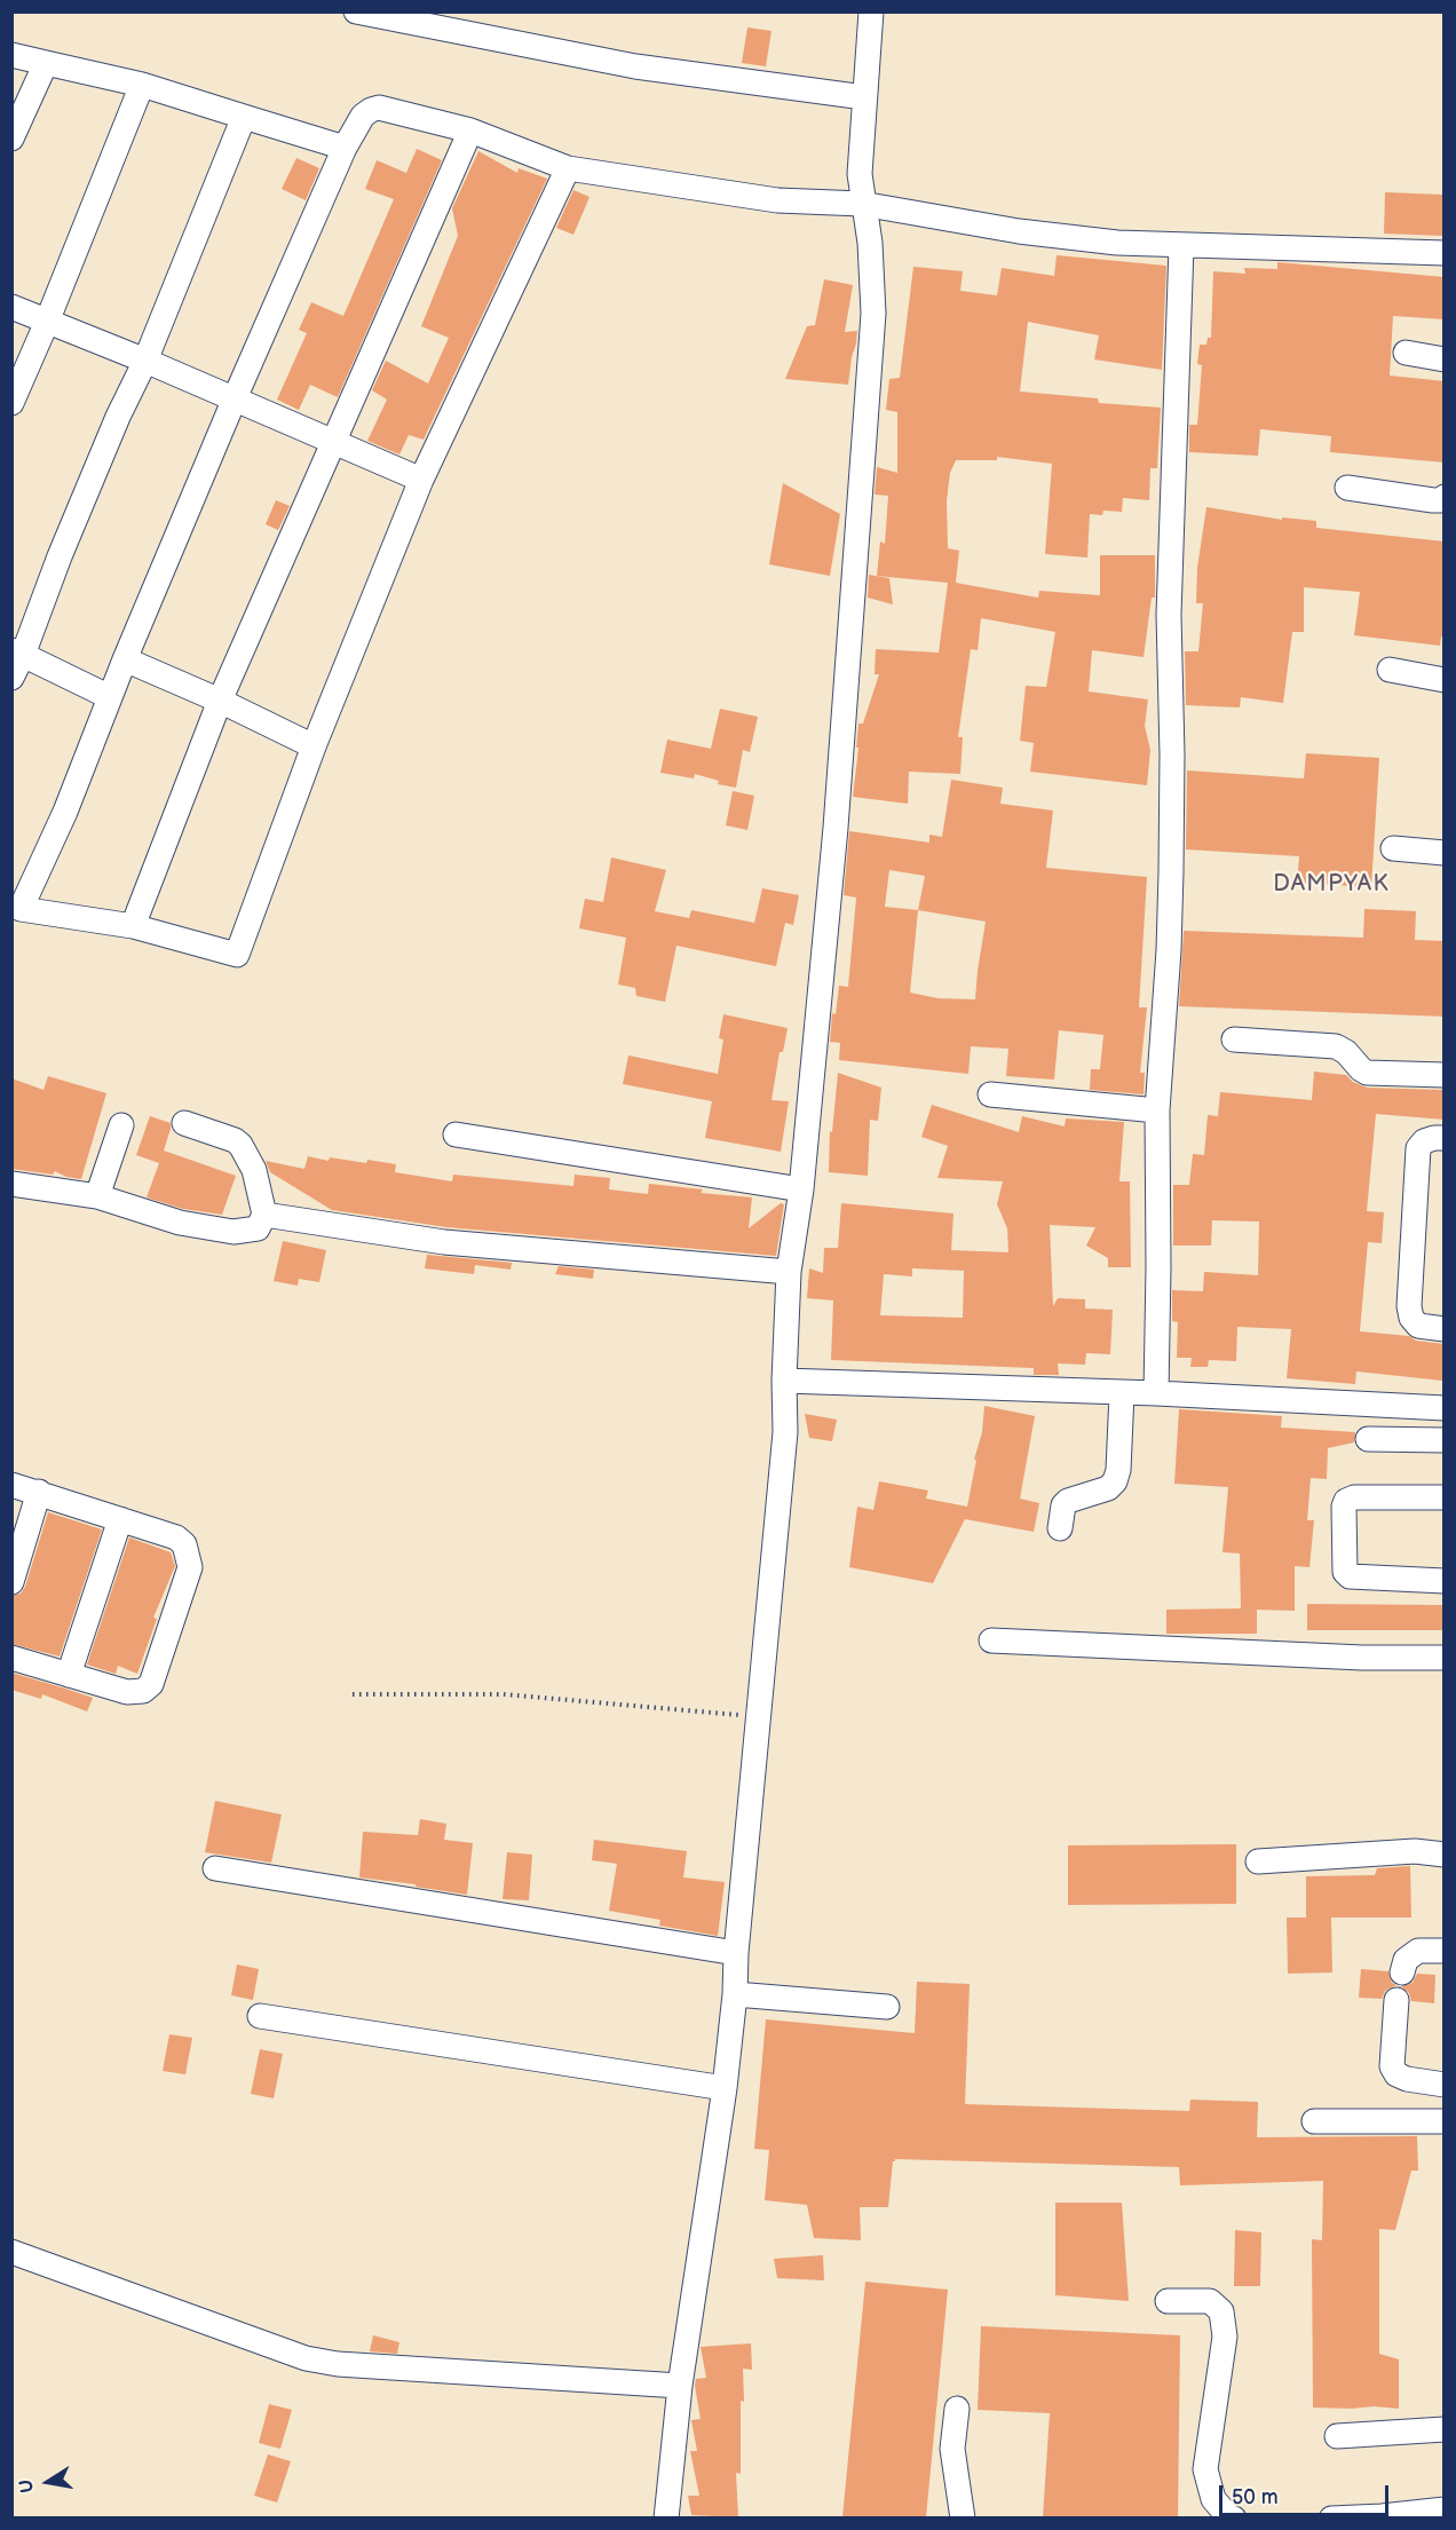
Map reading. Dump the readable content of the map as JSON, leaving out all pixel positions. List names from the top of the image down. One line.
{"districts":["DAMPYAK"],"scale_bar":"50 m","north":"left"}
